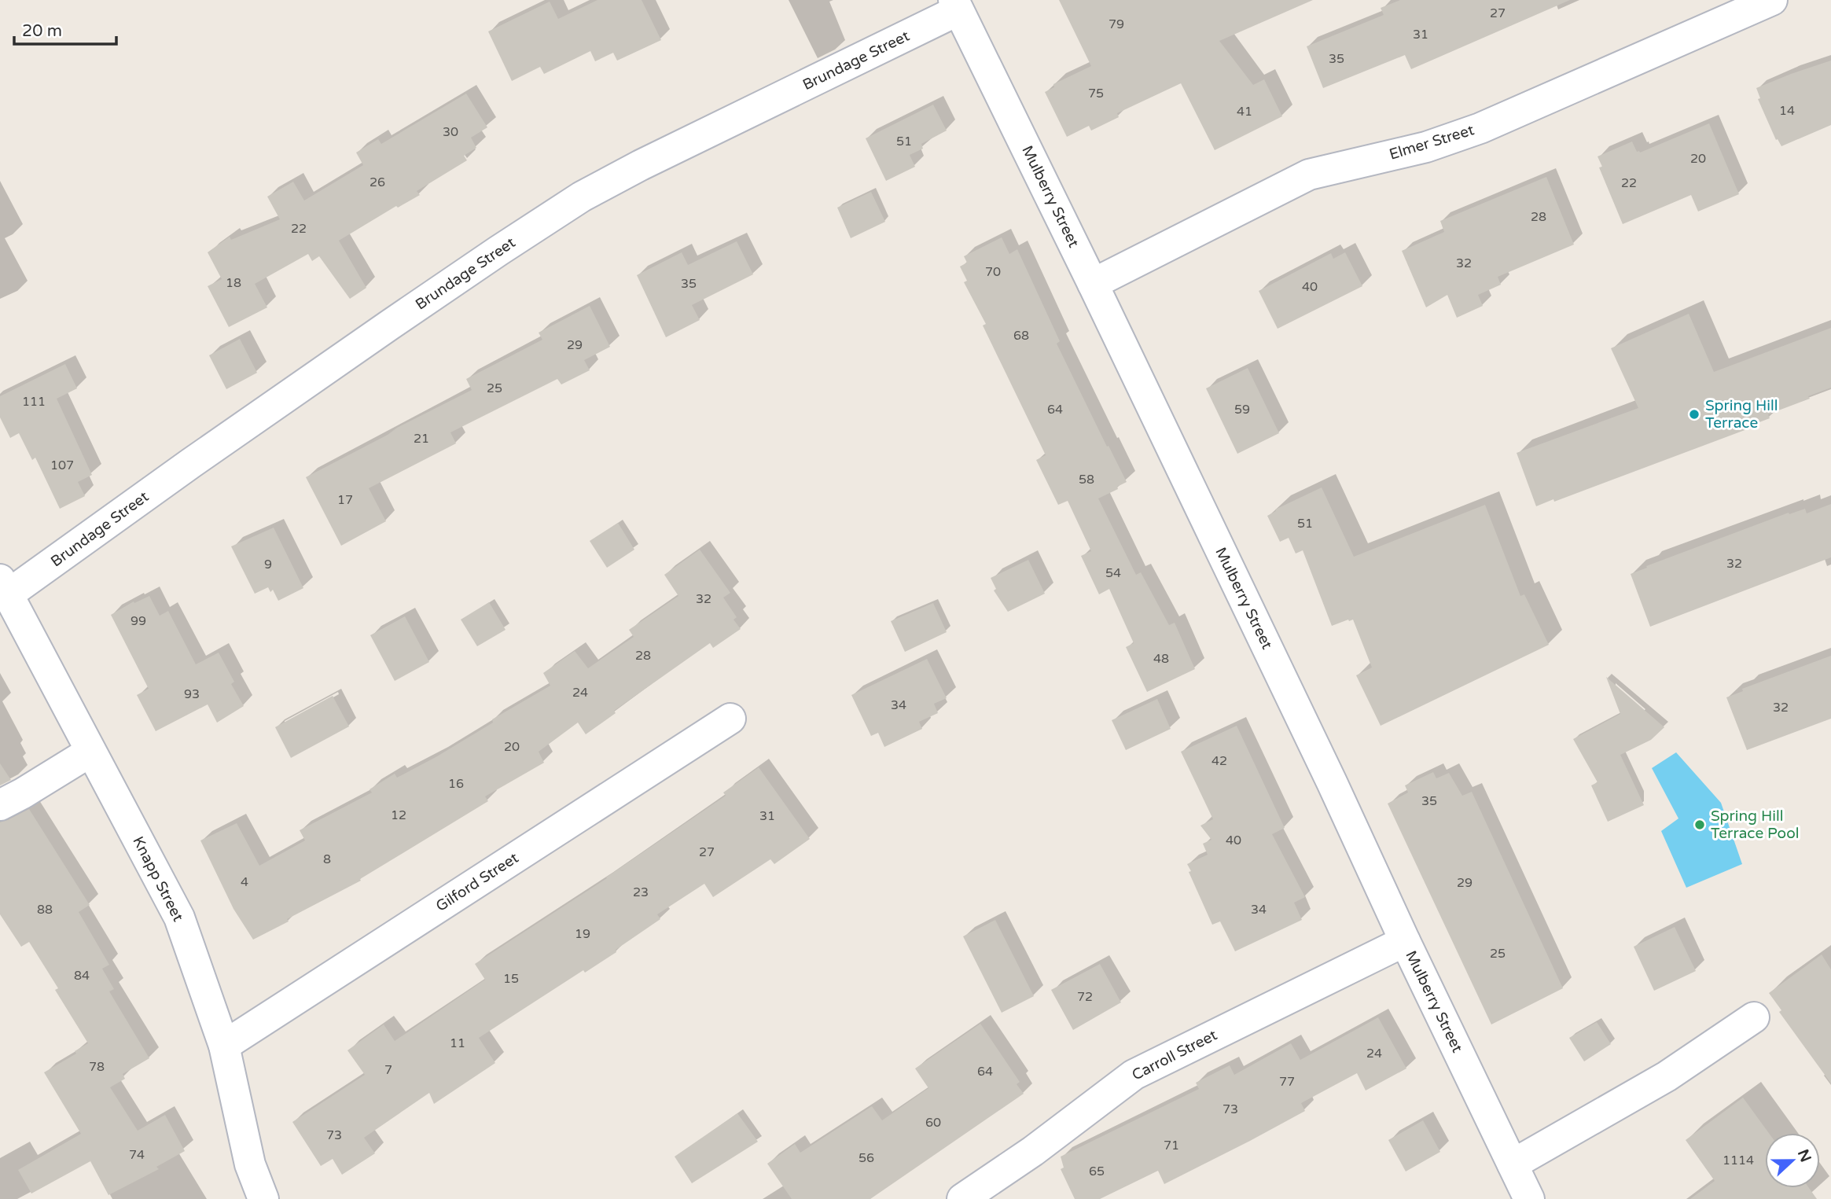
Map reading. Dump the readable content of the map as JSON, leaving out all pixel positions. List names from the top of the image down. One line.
{"streets":{"street":["Brundage Street","Elmer Street","Mulberry Street","Knapp Street","Gilford Street","Carroll Street"]},"crossings":[["Brundage Street","Mulberry Street"],["Brundage Street","Knapp Street"],["Elmer Street","Mulberry Street"],["Mulberry Street","Carroll Street"],["Knapp Street","Gilford Street"]],"places":["Spring Hill Terrace","Spring Hill Terrace Pool"],"house_numbers":["27","79","31","35","75","14","41","30","51","20","26","22","28","22","32","70","18","35","40","68","29","25","111","64","59","21","107","58","17","51","32","9","54","32","99","28","48","24","93","34","32","20","42","16","35","12","31","40","27","8","4","29","23","88","34","19","25","84","15","72","11","24","78","7","64","77","73","60","73","71","74","56","1114","65"],"scale_bar":"20 m","north":"right"}
